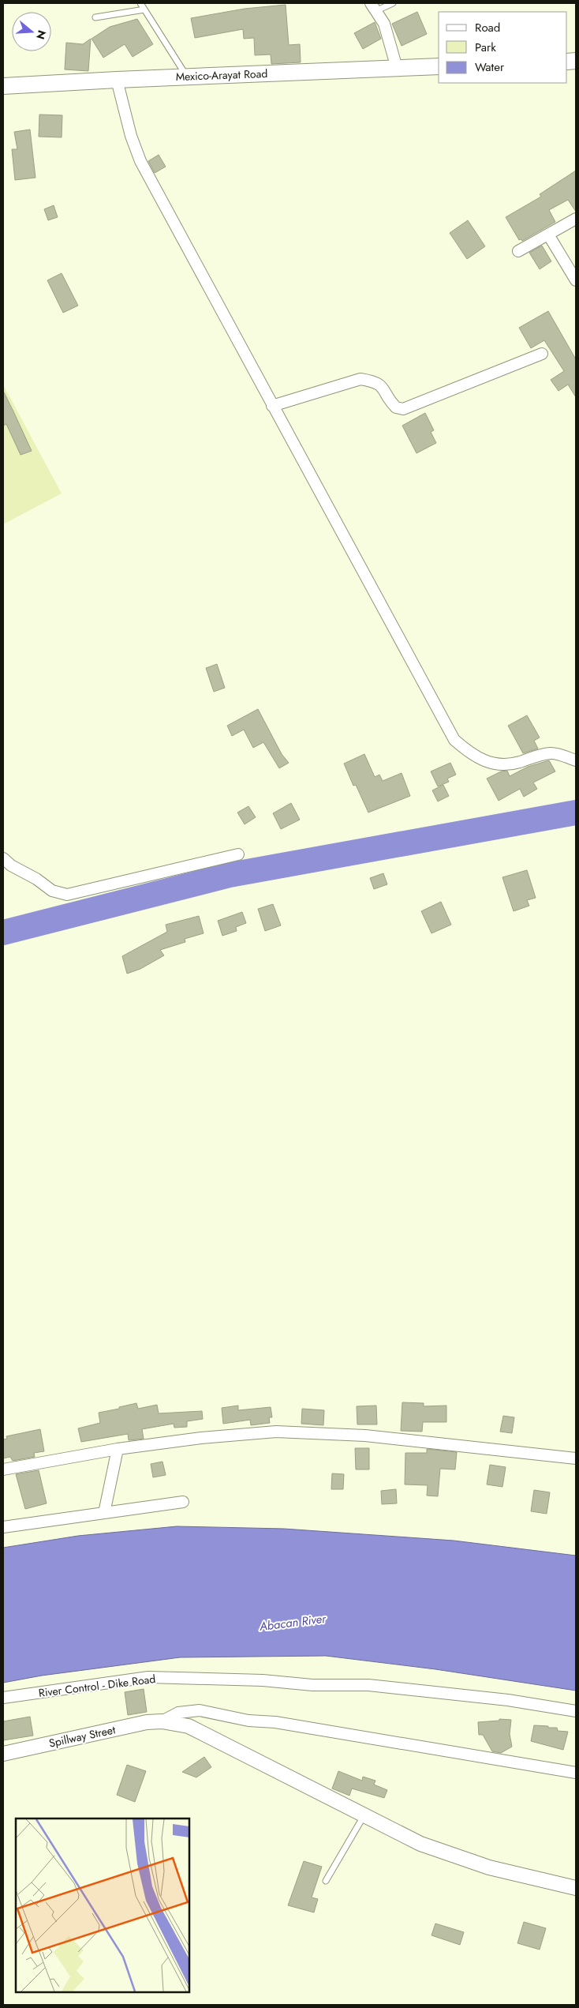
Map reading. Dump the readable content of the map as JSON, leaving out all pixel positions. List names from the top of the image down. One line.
{"streets":{"main road":["Mexico-Arayat Road"],"street":["River Control - Dike Road","Spillway Street"]},"water":["Abacan River"],"legend":["Road","Park","Water"],"north":"right"}
